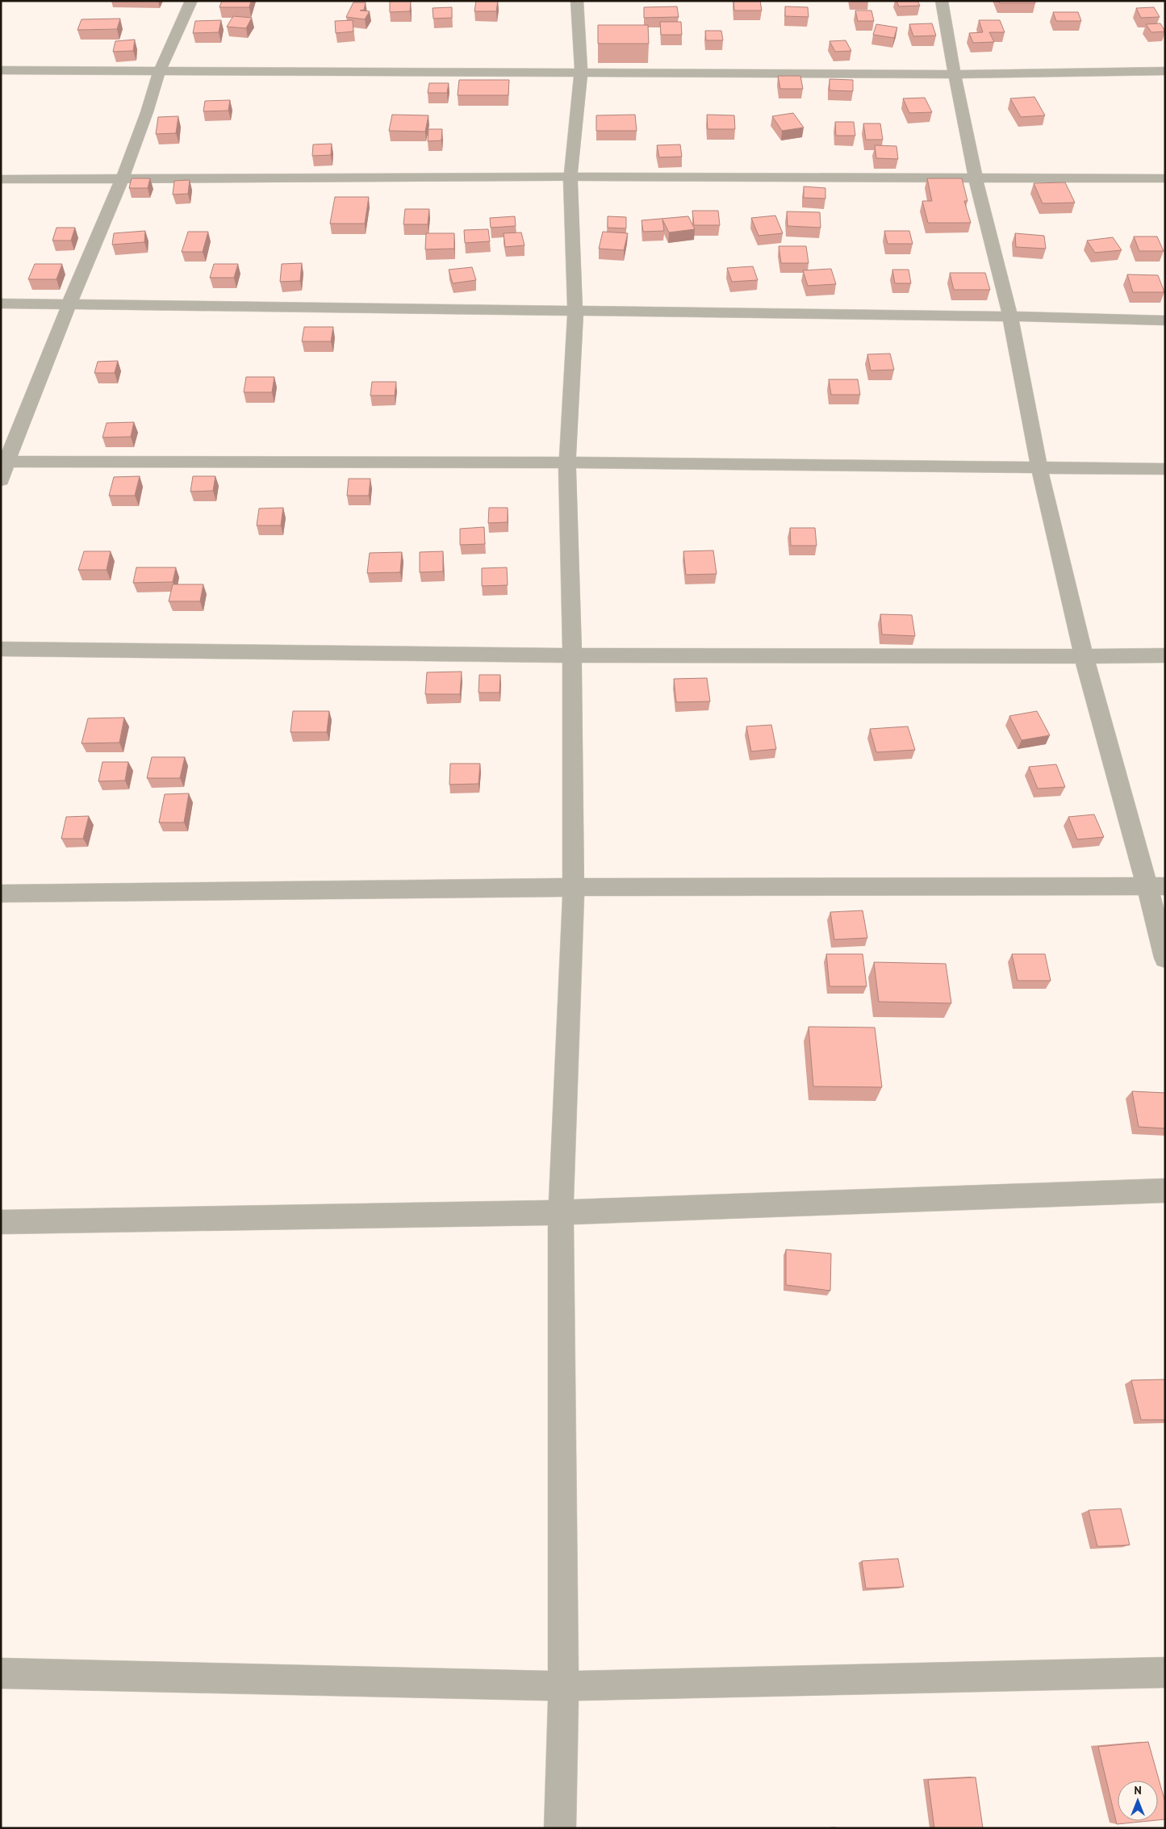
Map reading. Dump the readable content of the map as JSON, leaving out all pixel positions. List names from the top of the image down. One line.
{"north":"top"}
